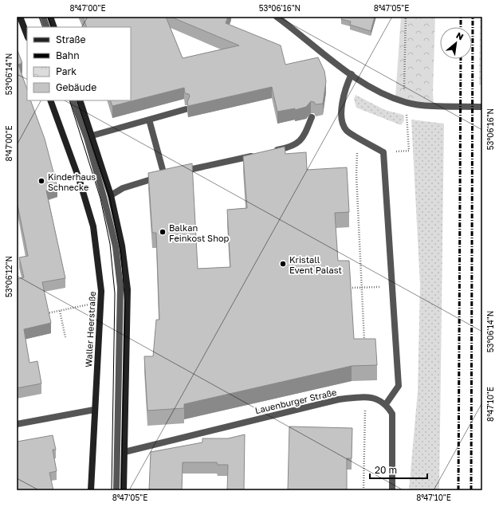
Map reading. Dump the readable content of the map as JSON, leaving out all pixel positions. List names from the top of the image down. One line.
{"streets":{"main road":["Waller Heerstraße"],"street":["Lauenburger Straße"]},"places":["Kinderhaus Schnecke","Balkan Feinkost Shop","Kristall Event Palast"],"legend":["Straße","Bahn","Park","Gebäude"],"scale_bar":"20 m","north":"top right","coordinates":["8°47'00\"E","53°06'16\"N","8°47'05\"E","53°06'14\"N","53°06'12\"N","8°47'10\"E"]}
